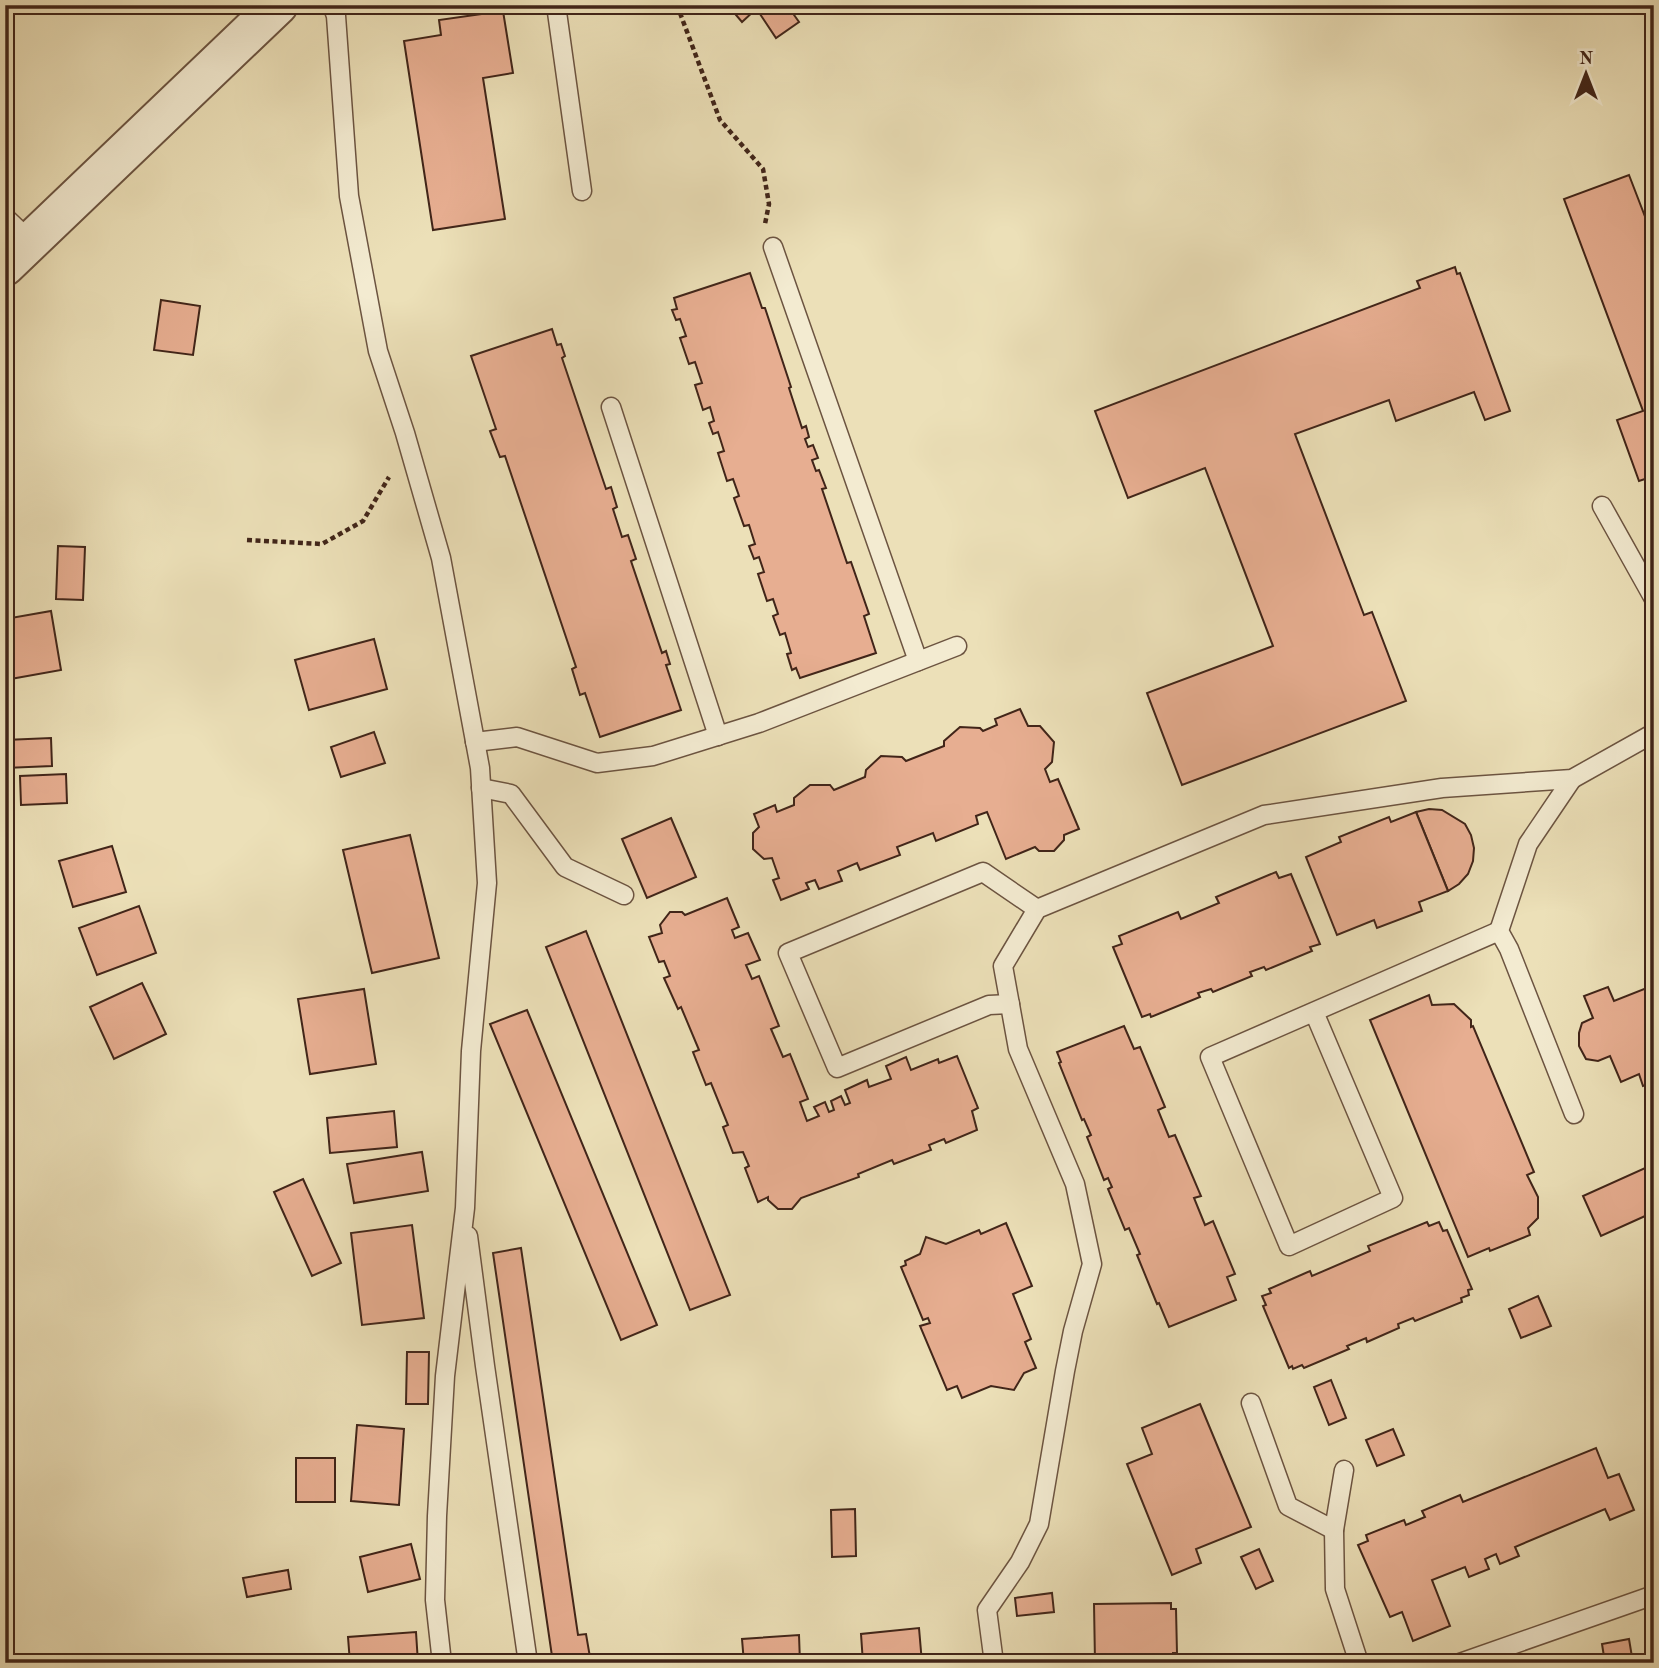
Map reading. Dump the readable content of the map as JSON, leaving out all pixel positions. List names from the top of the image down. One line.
{"north":"top"}
